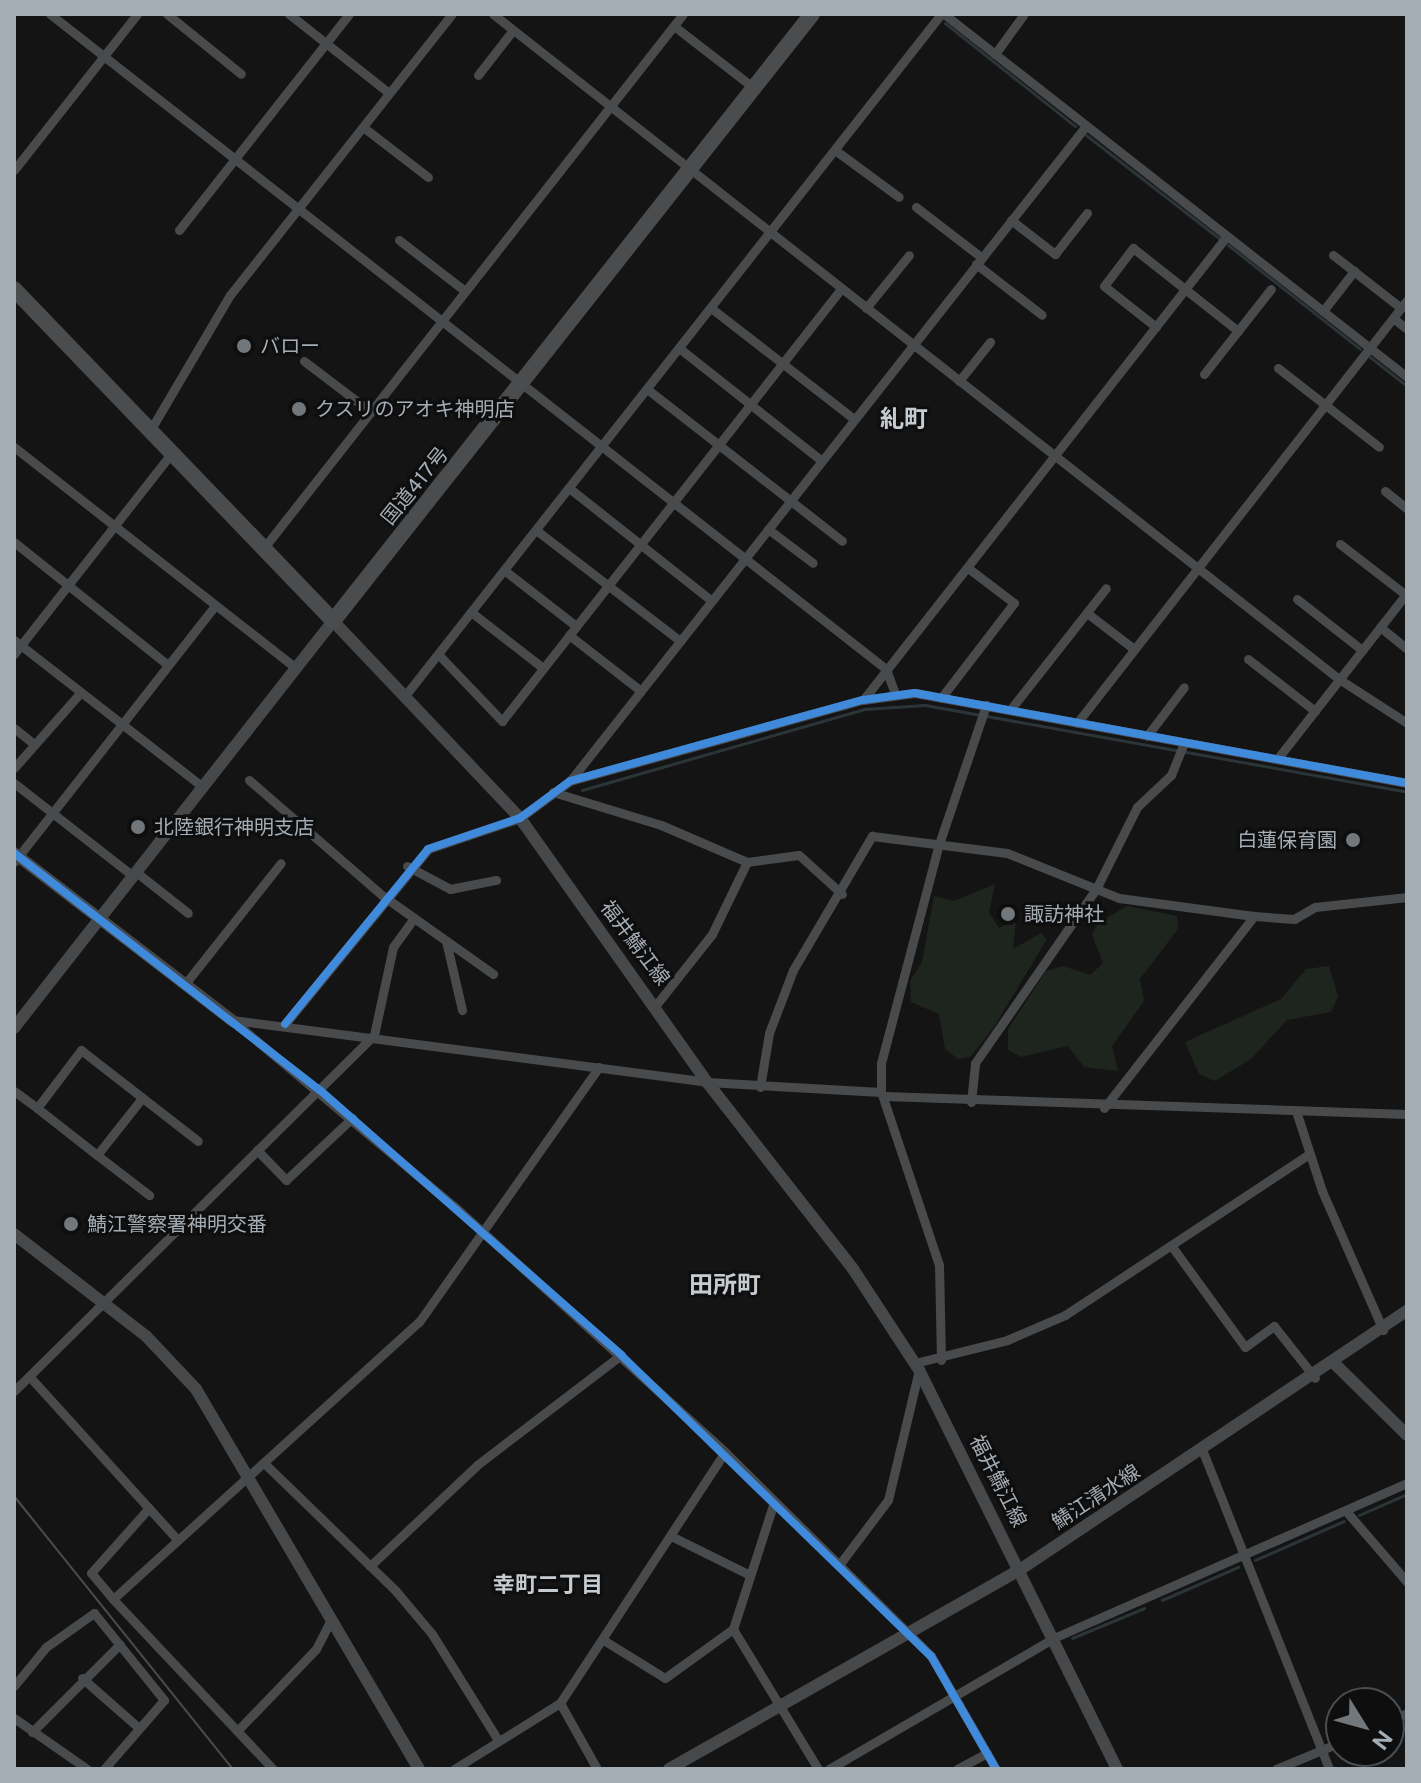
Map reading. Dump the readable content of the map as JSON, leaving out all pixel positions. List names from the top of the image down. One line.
{"streets":{"highway":["国道417号"],"main road":["福井鯖江線","鯖江清水線"]},"crossings":[["国道417号","福井鯖江線"],["福井鯖江線","鯖江清水線"]],"districts":["糺町","田所町","幸町二丁目"],"places":["バロー","クスリのアオキ神明店","北陸銀行神明支店","白蓮保育園","諏訪神社","鯖江警察署神明交番"],"north":"bottom right"}
